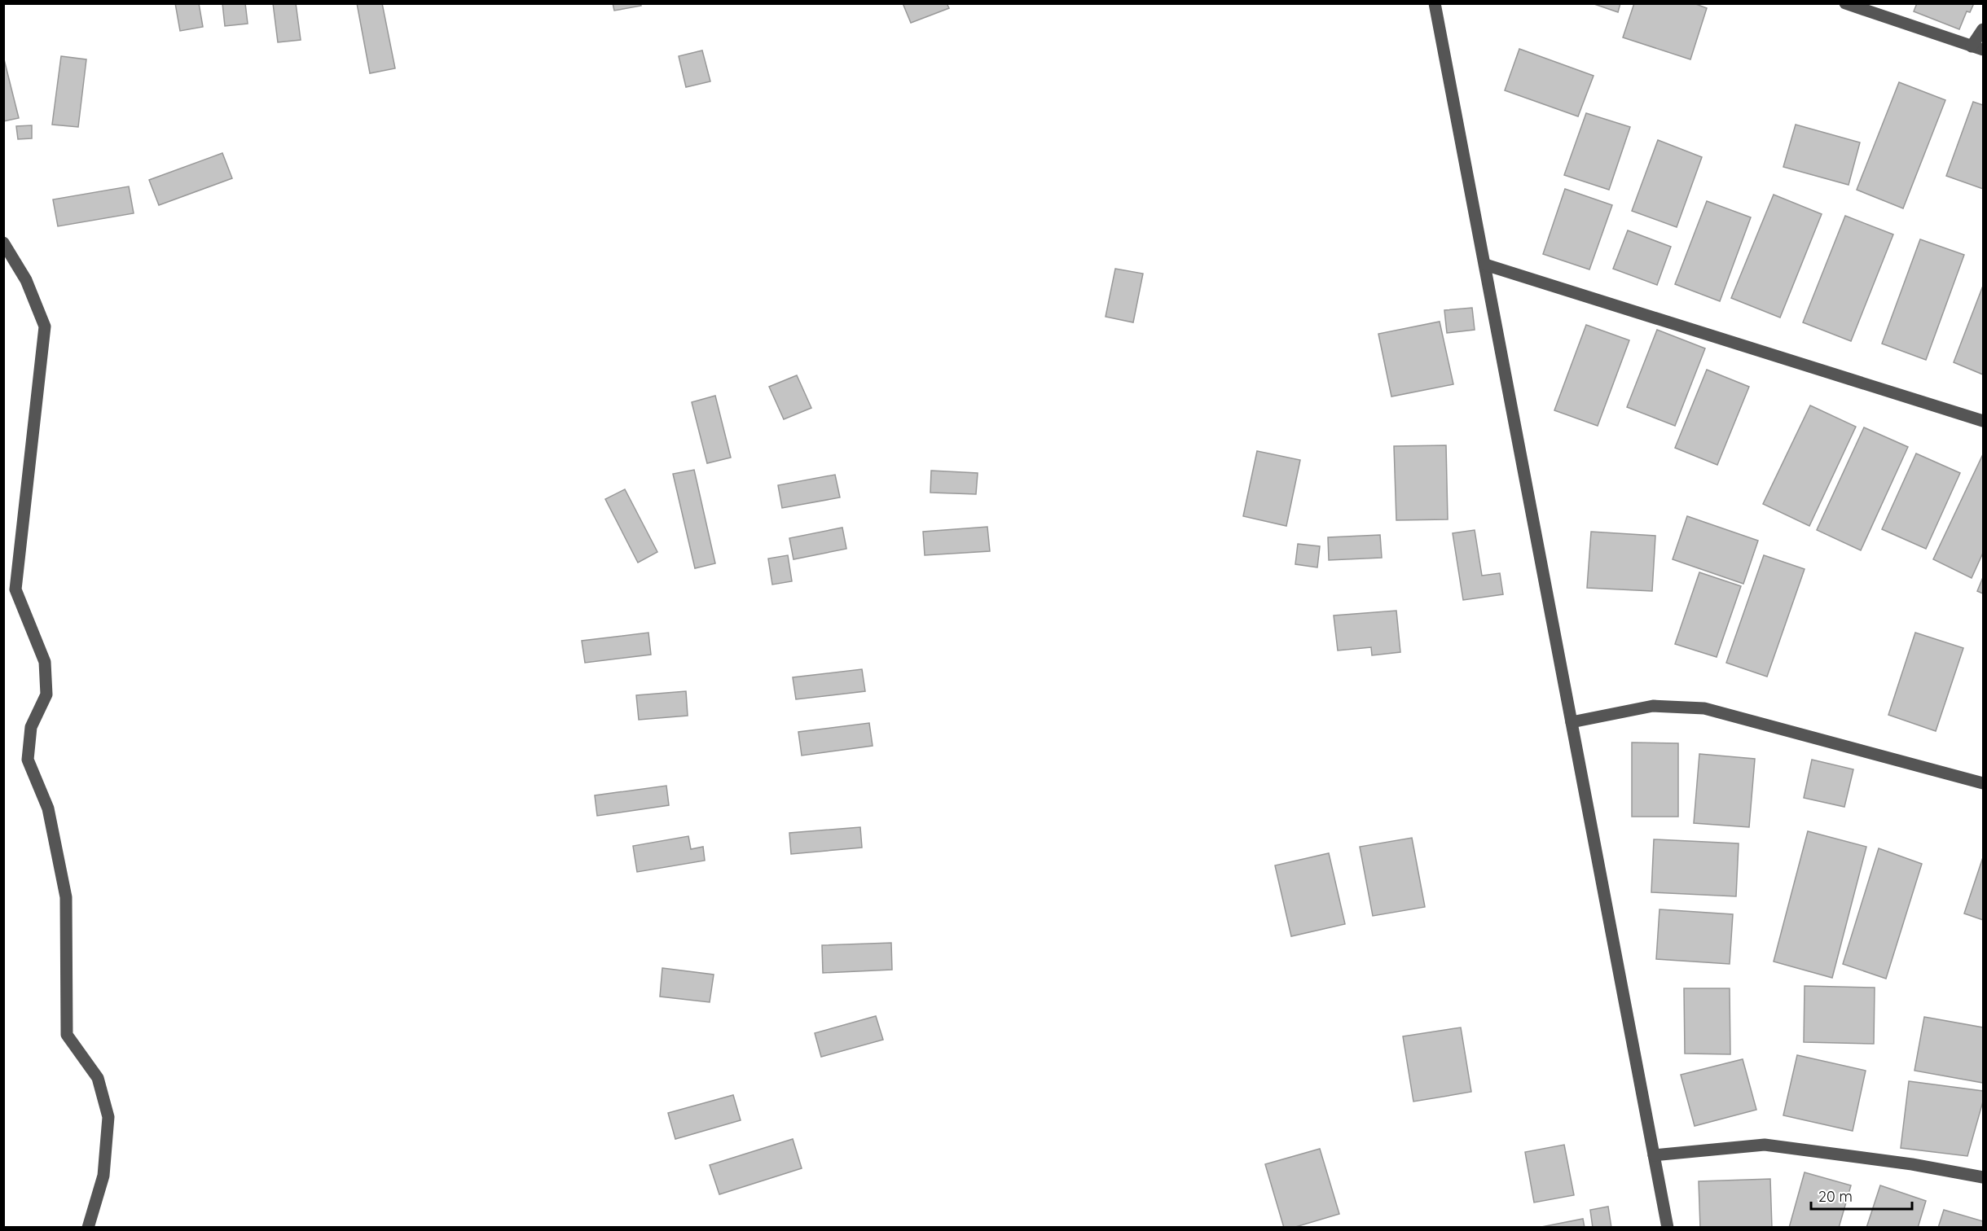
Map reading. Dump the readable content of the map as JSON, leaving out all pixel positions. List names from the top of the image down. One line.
{"scale_bar":"20 m"}
